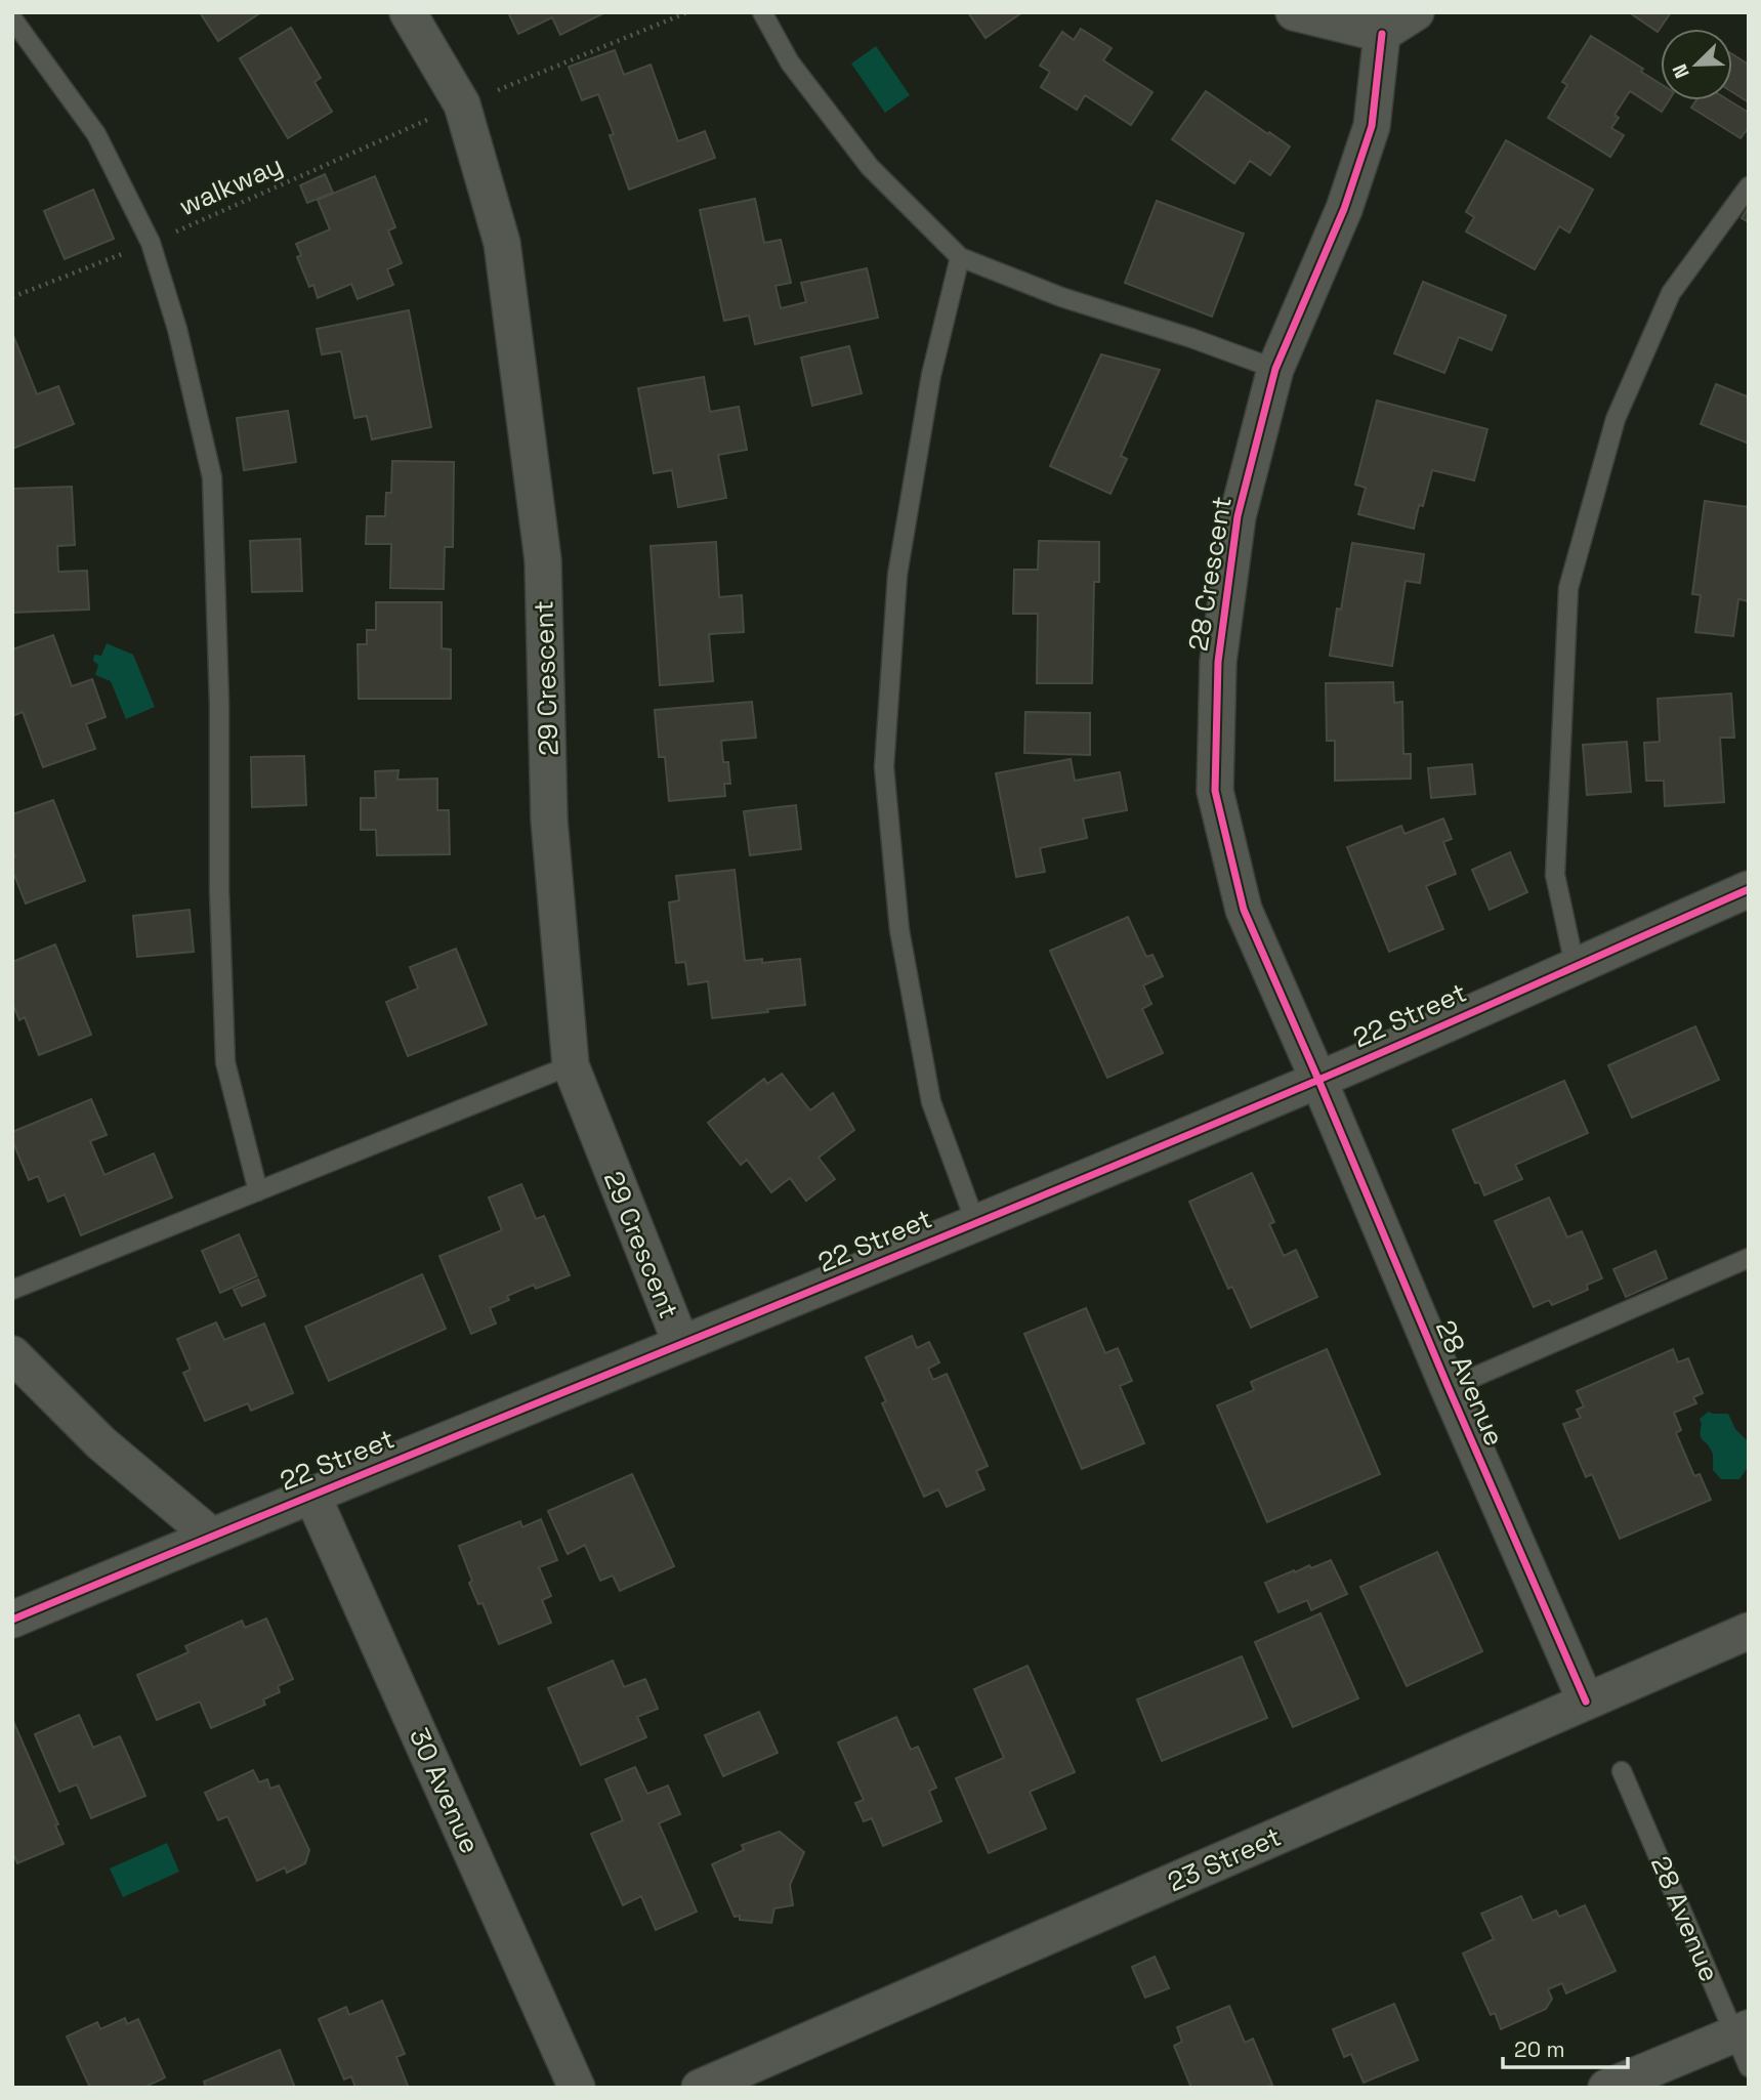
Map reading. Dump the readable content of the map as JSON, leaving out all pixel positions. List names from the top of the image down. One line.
{"streets":{"street":["28 Crescent","29 Crescent","22 Street","28 Avenue","30 Avenue","23 Street"],"path":["walkway"]},"crossings":[["walkway","29 Crescent"],["28 Crescent","22 Street"],["28 Crescent","28 Avenue"],["29 Crescent","22 Street"],["22 Street","28 Avenue"],["22 Street","30 Avenue"],["28 Avenue","23 Street"]],"scale_bar":"20 m","north":"bottom left"}
